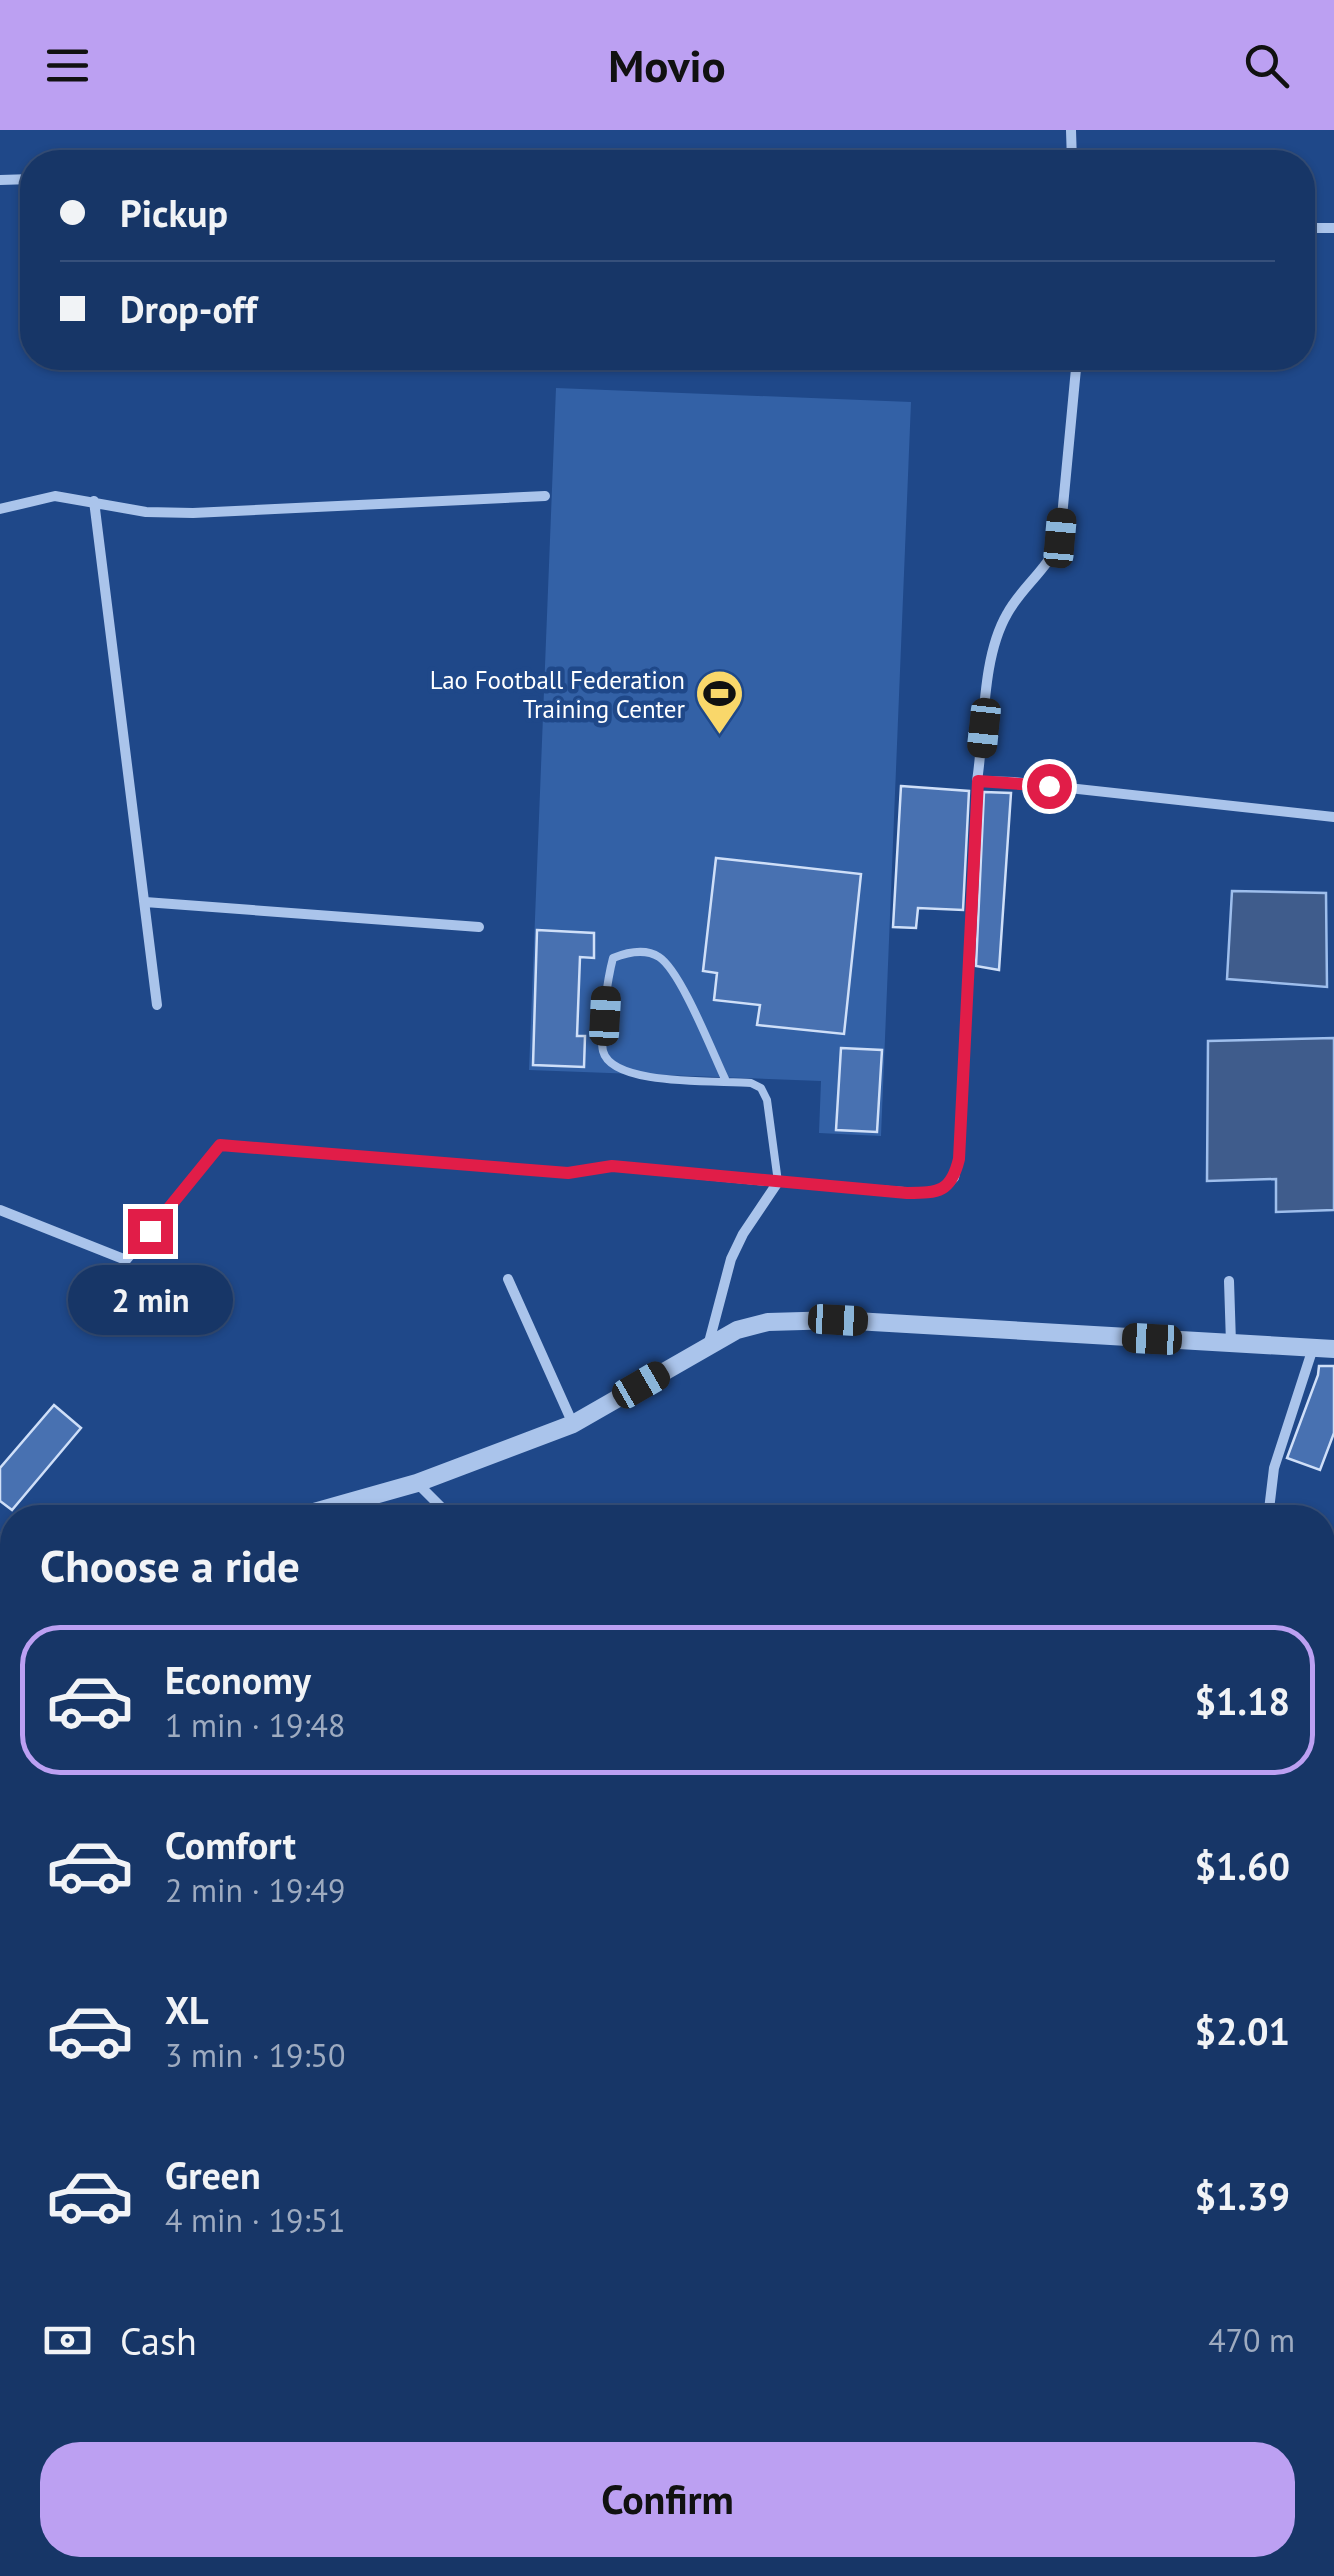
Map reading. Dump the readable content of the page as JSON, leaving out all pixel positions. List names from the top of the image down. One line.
{"places":{"sports":["Lao Football Federation Training Center"]},"page":{"header":"Movio","banner":["Pickup","Drop-off"],"bubble":"2 min","heading":"Choose a ride","list":[{"name":"Economy","note":"1 min · 19:48","value":"$1.18"},{"name":"Comfort","note":"2 min · 19:49","value":"$1.60"},{"name":"XL","note":"3 min · 19:50","value":"$2.01"},{"name":"Green","note":"4 min · 19:51","value":"$1.39"}],"pay":["Cash","470 m"],"buttons":"Confirm"}}
